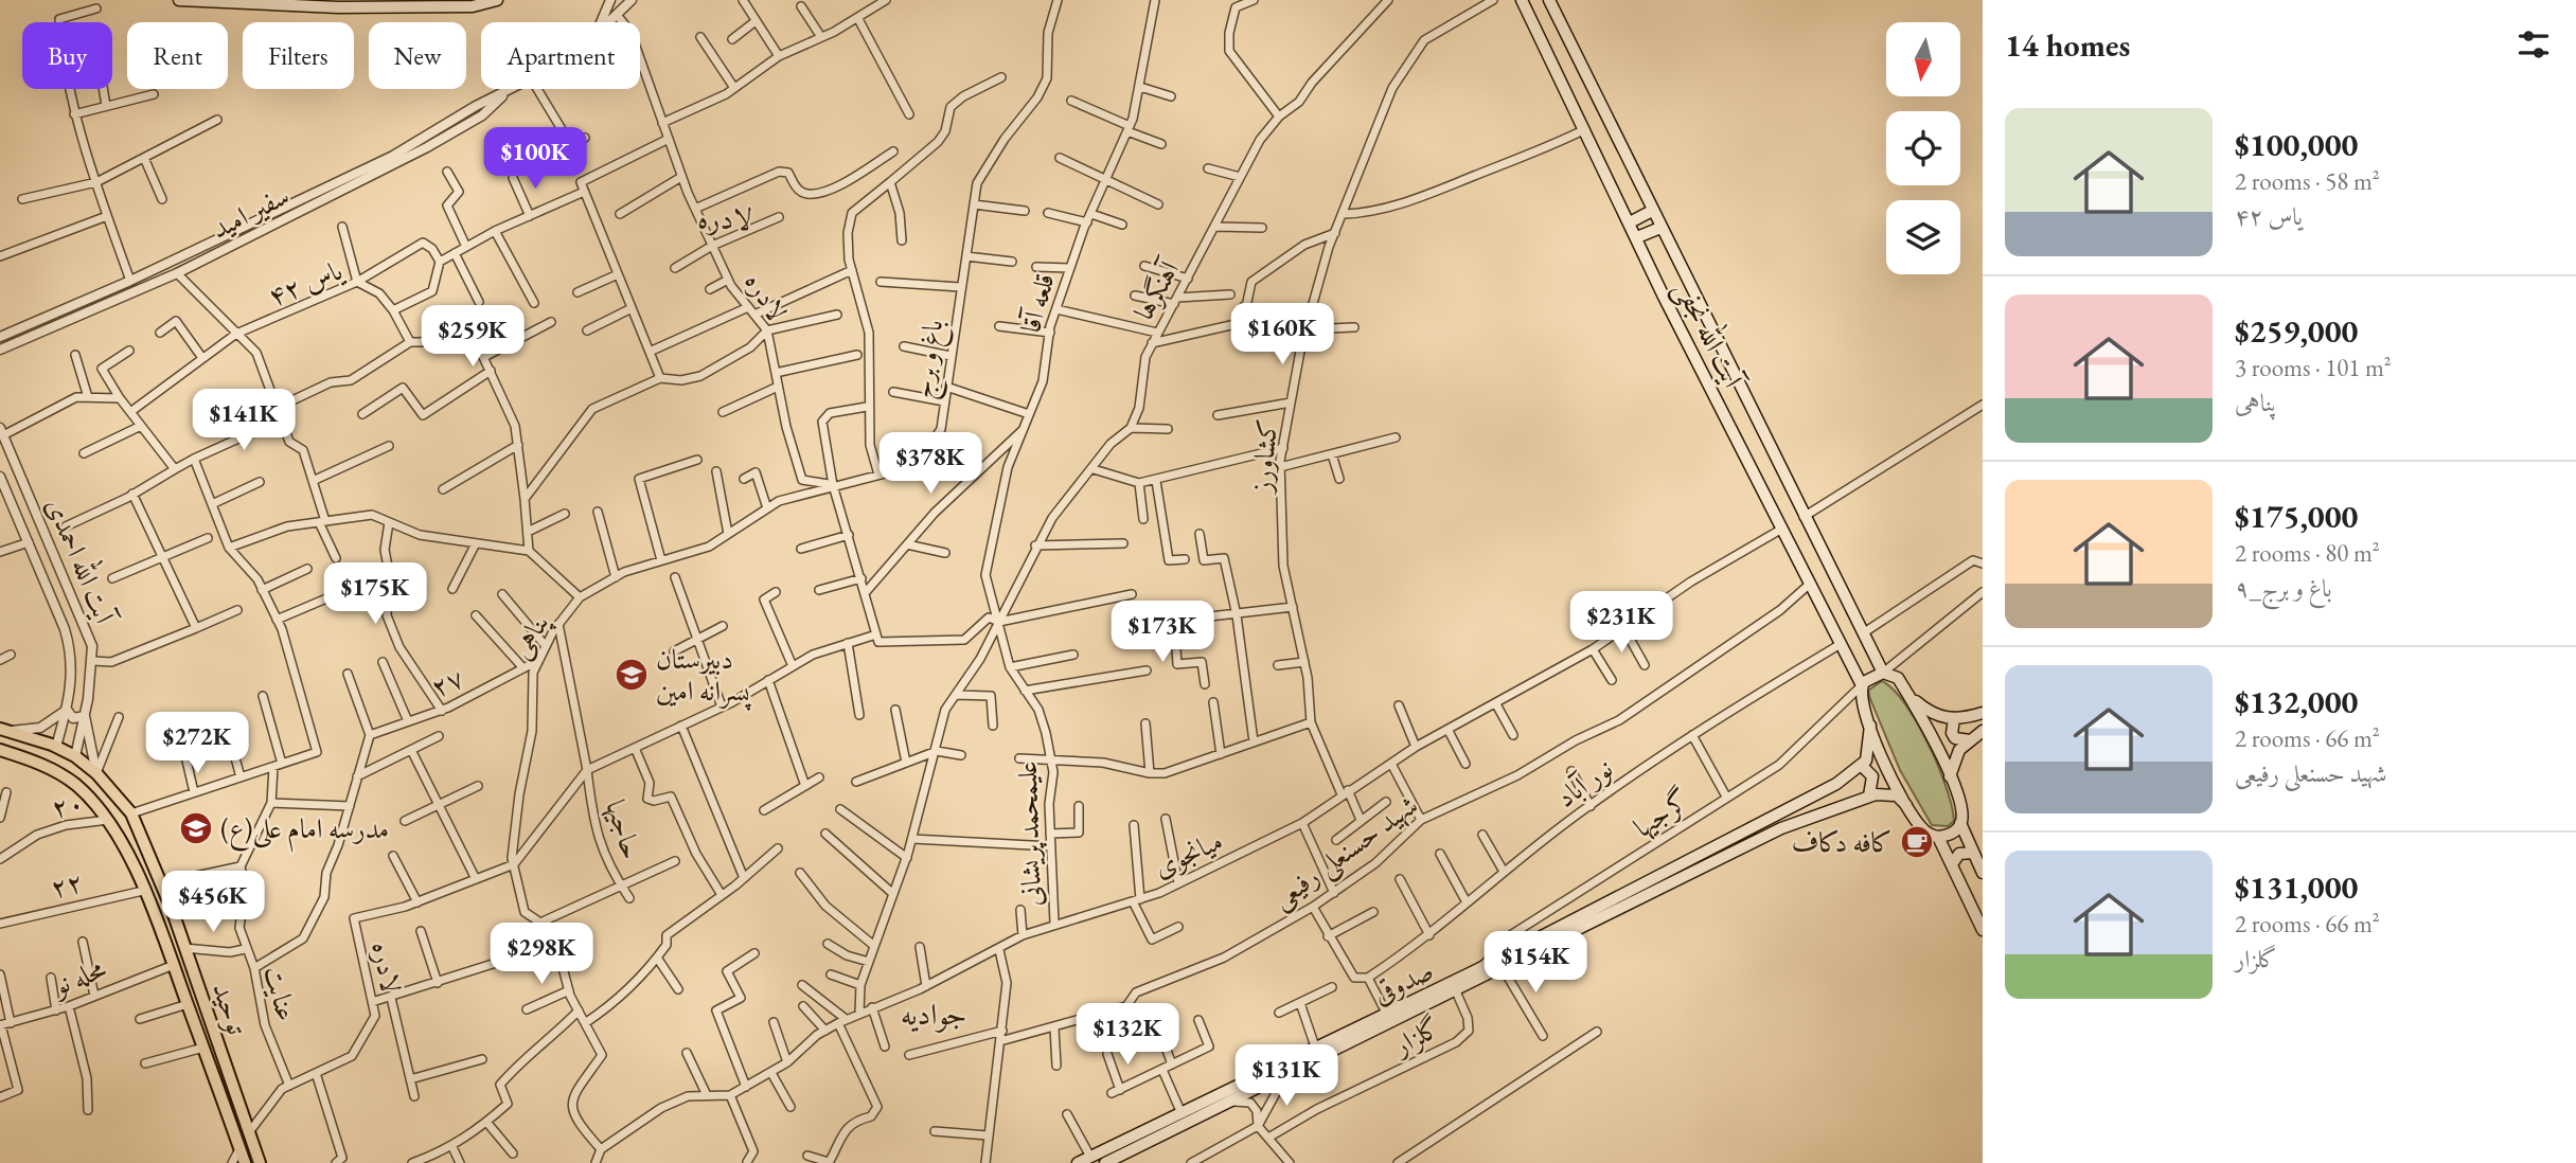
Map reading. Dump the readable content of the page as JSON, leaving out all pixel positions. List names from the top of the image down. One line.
{"streets":{"main road":["آیت الله نجفی","صدوقی","توحید"],"street":["سفیر امید","یاس ۴۲","آهنگرها","لادره","قلعه آقا","باغ و برج","کشاورز","آیت الله احمدی","پناهی","۲۷","نور آباد","۲۰","گرجیها","حاجیها","علیمحمد پریشانی","شهید حسنعلی رفیعی","میانجوی","۲۲","محله نو","عنایت","گلزار"]},"crossings":[["سفیر امید","لادره"],["آهنگرها","قلعه آقا"],["آهنگرها","علیمحمد پریشانی"],["آهنگرها","میانجوی"],["لادره","باغ و برج"],["لادره","پناهی"],["لادره","عنایت"],["لادره","توحید"],["قلعه آقا","علیمحمد پریشانی"],["آیت الله نجفی","نور آباد"],["آیت الله نجفی","گرجیها"],["آیت الله نجفی","شهید حسنعلی رفیعی"],["آیت الله نجفی","میانجوی"],["باغ و برج","پناهی"],["کشاورز","میانجوی"],["آیت الله احمدی","توحید"],["پناهی","۲۷"],["۲۰","توحید"],["گرجیها","صدوقی"],["علیمحمد پریشانی","میانجوی"],["۲۲","توحید"],["محله نو","توحید"],["صدوقی","گلزار"]],"districts":["لادره","جوادیه"],"places":{"school or university":["دبیرستان پسرانه امین","مدرسه امام علی(ع)"],"cafe":["کافه دکاف"]},"north":"bottom","page":{"heading":"14 homes","chip":["Buy","Rent","Filters","New","Apartment"],"list":[{"name":"$100,000","note":"2 rooms · 58 m² · یاس ۴۲"},{"name":"$259,000","note":"3 rooms · 101 m² · پناهی"},{"name":"$175,000","note":"2 rooms · 80 m² · ۹_باغ و برج"},{"name":"$132,000","note":"2 rooms · 66 m² · شهید حسنعلی رفیعی"},{"name":"$131,000","note":"2 rooms · 66 m² · گلزار"}],"price":["$100K","$160K","$259K","$141K","$378K","$175K","$231K","$173K","$272K","$456K","$298K","$154K","$132K","$131K"]}}
